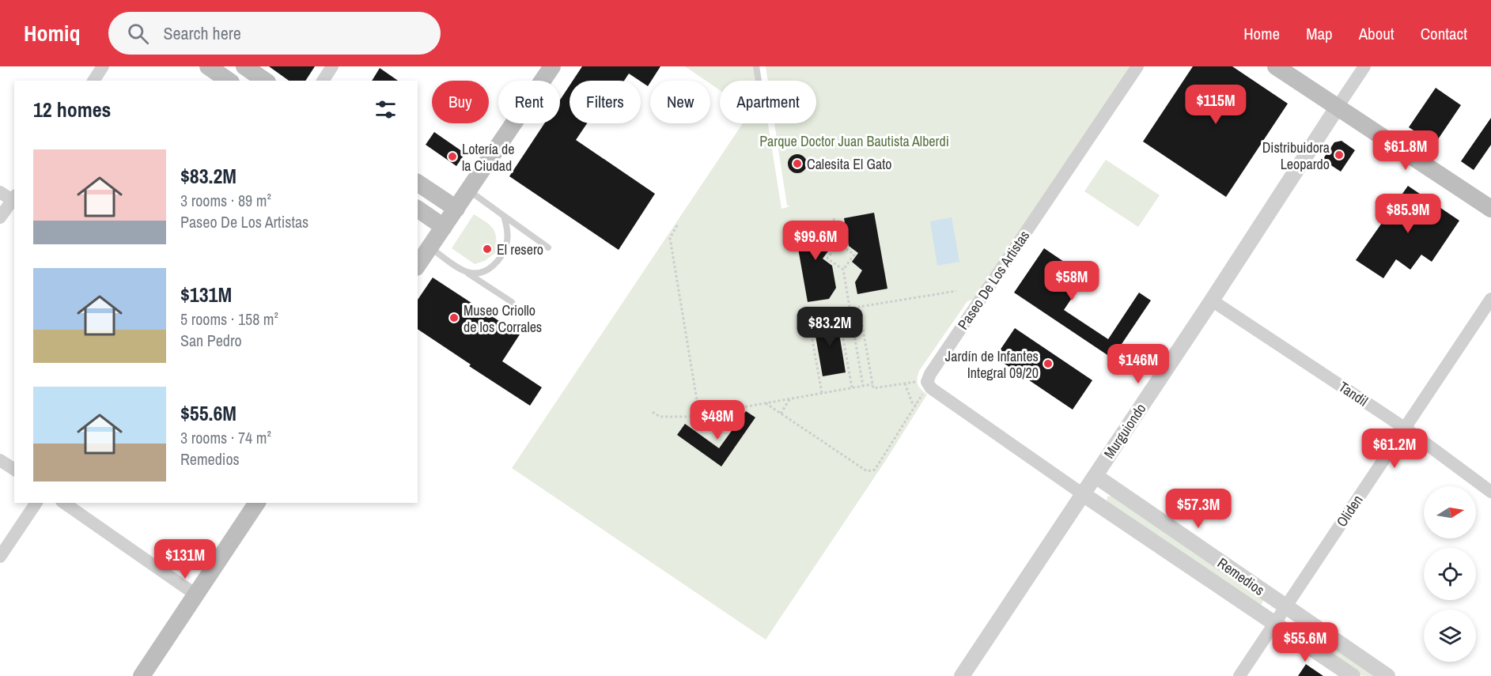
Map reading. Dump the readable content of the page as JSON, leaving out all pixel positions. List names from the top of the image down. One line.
{"streets":{"street":["Paseo De Los Artistas","Tandil","Murguiondo","Oliden","Remedios"]},"crossings":[["Tandil","Murguiondo"],["Tandil","Oliden"],["Murguiondo","Remedios"],["Oliden","Remedios"]],"parks":["Parque Doctor Juan Bautista Alberdi"],"places":["Distribuidora Leopardo","Lotería de la Ciudad","Calesita El Gato","El resero","Museo Criollo de los Corrales","Jardín de Infantes Integral 09/20"],"north":"right","page":{"header":"Homiq","search":"Search here","nav":["Home","Map","About","Contact"],"chip":["Buy","Rent","Filters","New","Apartment"],"heading":"12 homes","price":["$115M","$61.8M","$85.9M","$99.6M","$58M","$83.2M","$146M","$48M","$61.2M","$57.3M","$131M","$55.6M"],"list":[{"name":"$83.2M","note":"3 rooms · 89 m² · Paseo De Los Artistas"},{"name":"$131M","note":"5 rooms · 158 m² · San Pedro"},{"name":"$55.6M","note":"3 rooms · 74 m² · Remedios"}]}}
